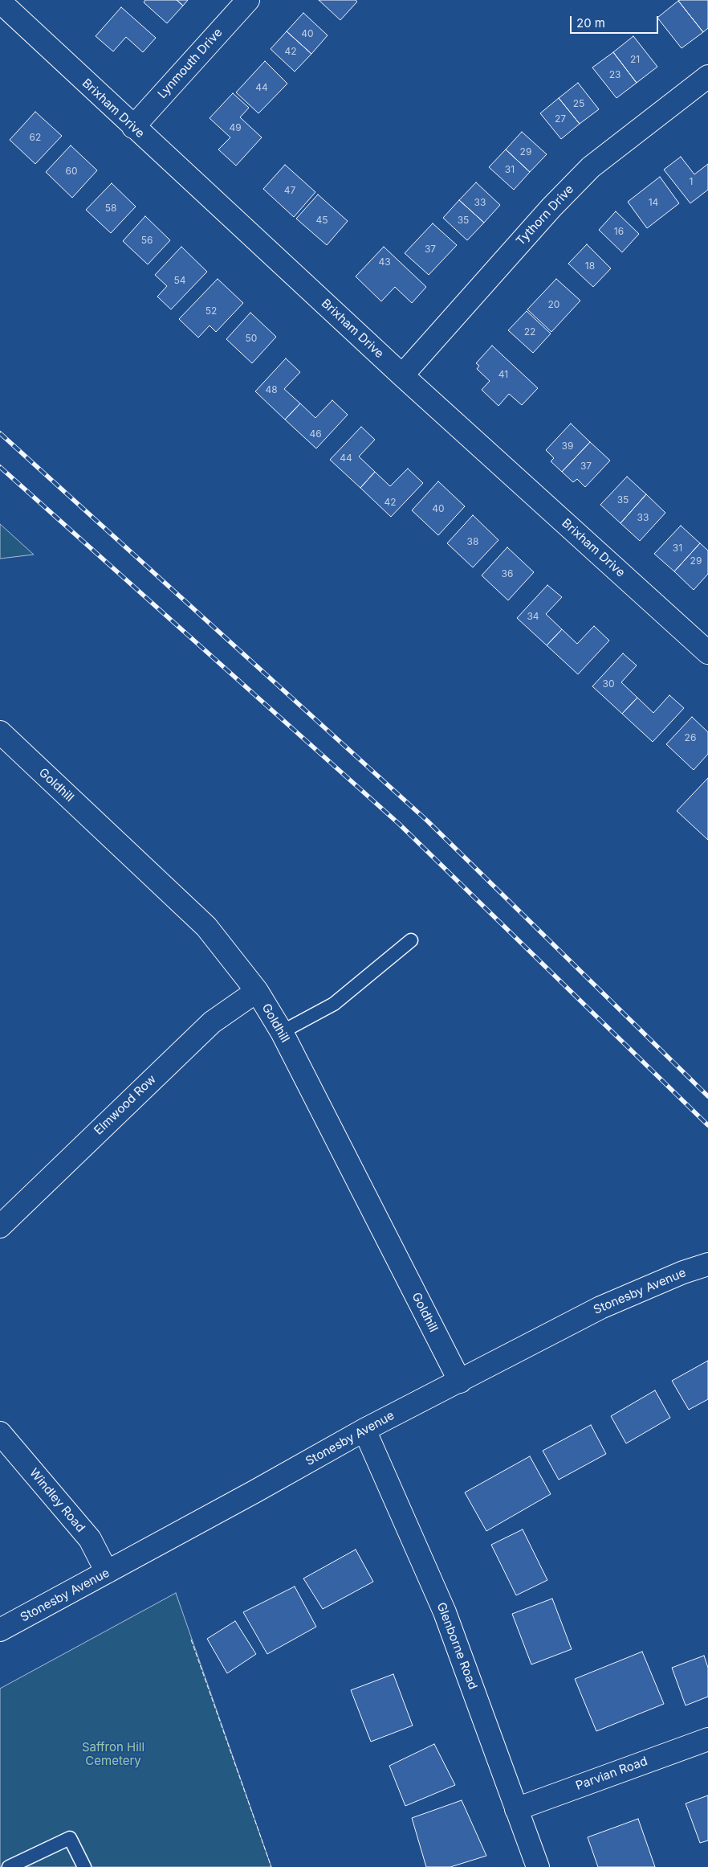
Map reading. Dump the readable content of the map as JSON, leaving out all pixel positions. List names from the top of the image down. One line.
{"streets":{"street":["Lynmouth Drive","Brixham Drive","Tythorn Drive","Goldhill","Elmwood Row","Stonesby Avenue","Windley Road","Glenborne Road","Parvian Road"]},"crossings":[["Lynmouth Drive","Brixham Drive"],["Brixham Drive","Tythorn Drive"],["Goldhill","Elmwood Row"],["Goldhill","Stonesby Avenue"],["Stonesby Avenue","Windley Road"],["Stonesby Avenue","Glenborne Road"],["Glenborne Road","Parvian Road"]],"parks":["Saffron Hill Cemetery"],"house_numbers":["40","42","21","23","44","25","27","49","62","29","31","60","1","47","33","14","58","45","35","16","56","37","43","18","54","20","52","22","50","41","48","46","39","44","37","35","42","40","33","38","31","29","36","34","30","26"],"scale_bar":"20 m"}
